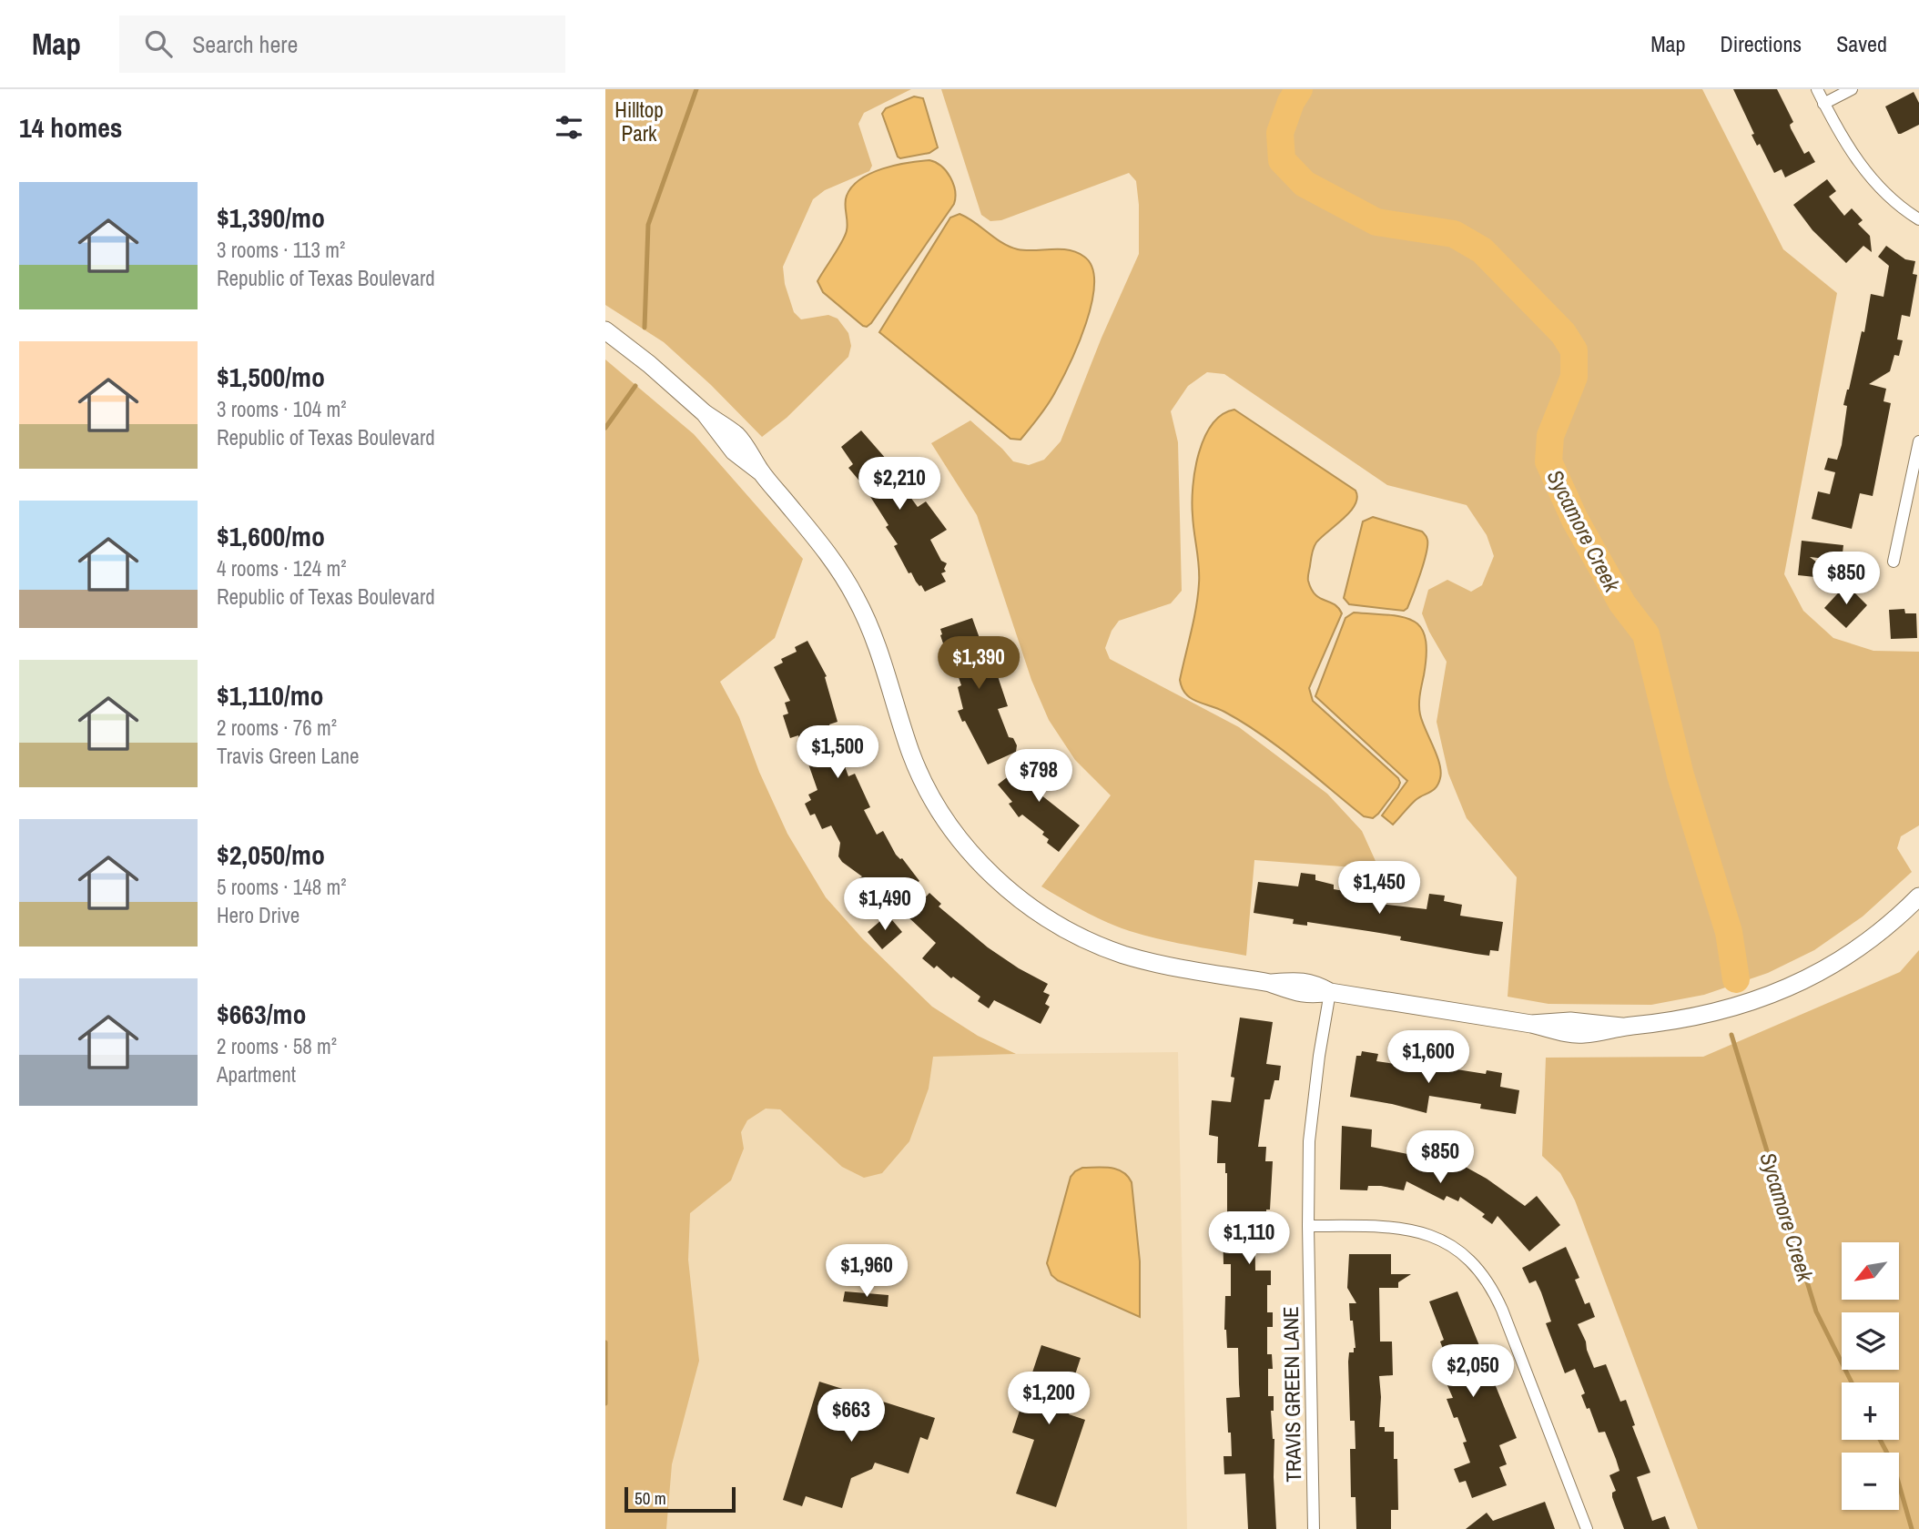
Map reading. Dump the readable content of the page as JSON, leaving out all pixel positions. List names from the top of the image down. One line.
{"streets":{"street":["TRAVIS GREEN LANE"]},"water":["Sycamore Creek"],"parks":["Hilltop Park"],"scale_bar":"50 m","north":"bottom left","page":{"header":"Map","search":"Search here","nav":["Map","Directions","Saved"],"heading":"14 homes","list":[{"name":"$1,390/mo","note":"3 rooms · 113 m² · Republic of Texas Boulevard"},{"name":"$1,500/mo","note":"3 rooms · 104 m² · Republic of Texas Boulevard"},{"name":"$1,600/mo","note":"4 rooms · 124 m² · Republic of Texas Boulevard"},{"name":"$1,110/mo","note":"2 rooms · 76 m² · Travis Green Lane"},{"name":"$2,050/mo","note":"5 rooms · 148 m² · Hero Drive"},{"name":"$663/mo","note":"2 rooms · 58 m² · Apartment"}],"price":["$2,210","$850","$1,390","$1,500","$798","$1,450","$1,490","$1,600","$850","$1,110","$1,960","$2,050","$1,200","$663"],"map_buttons":["+","−"],"scale":"50 m"}}
